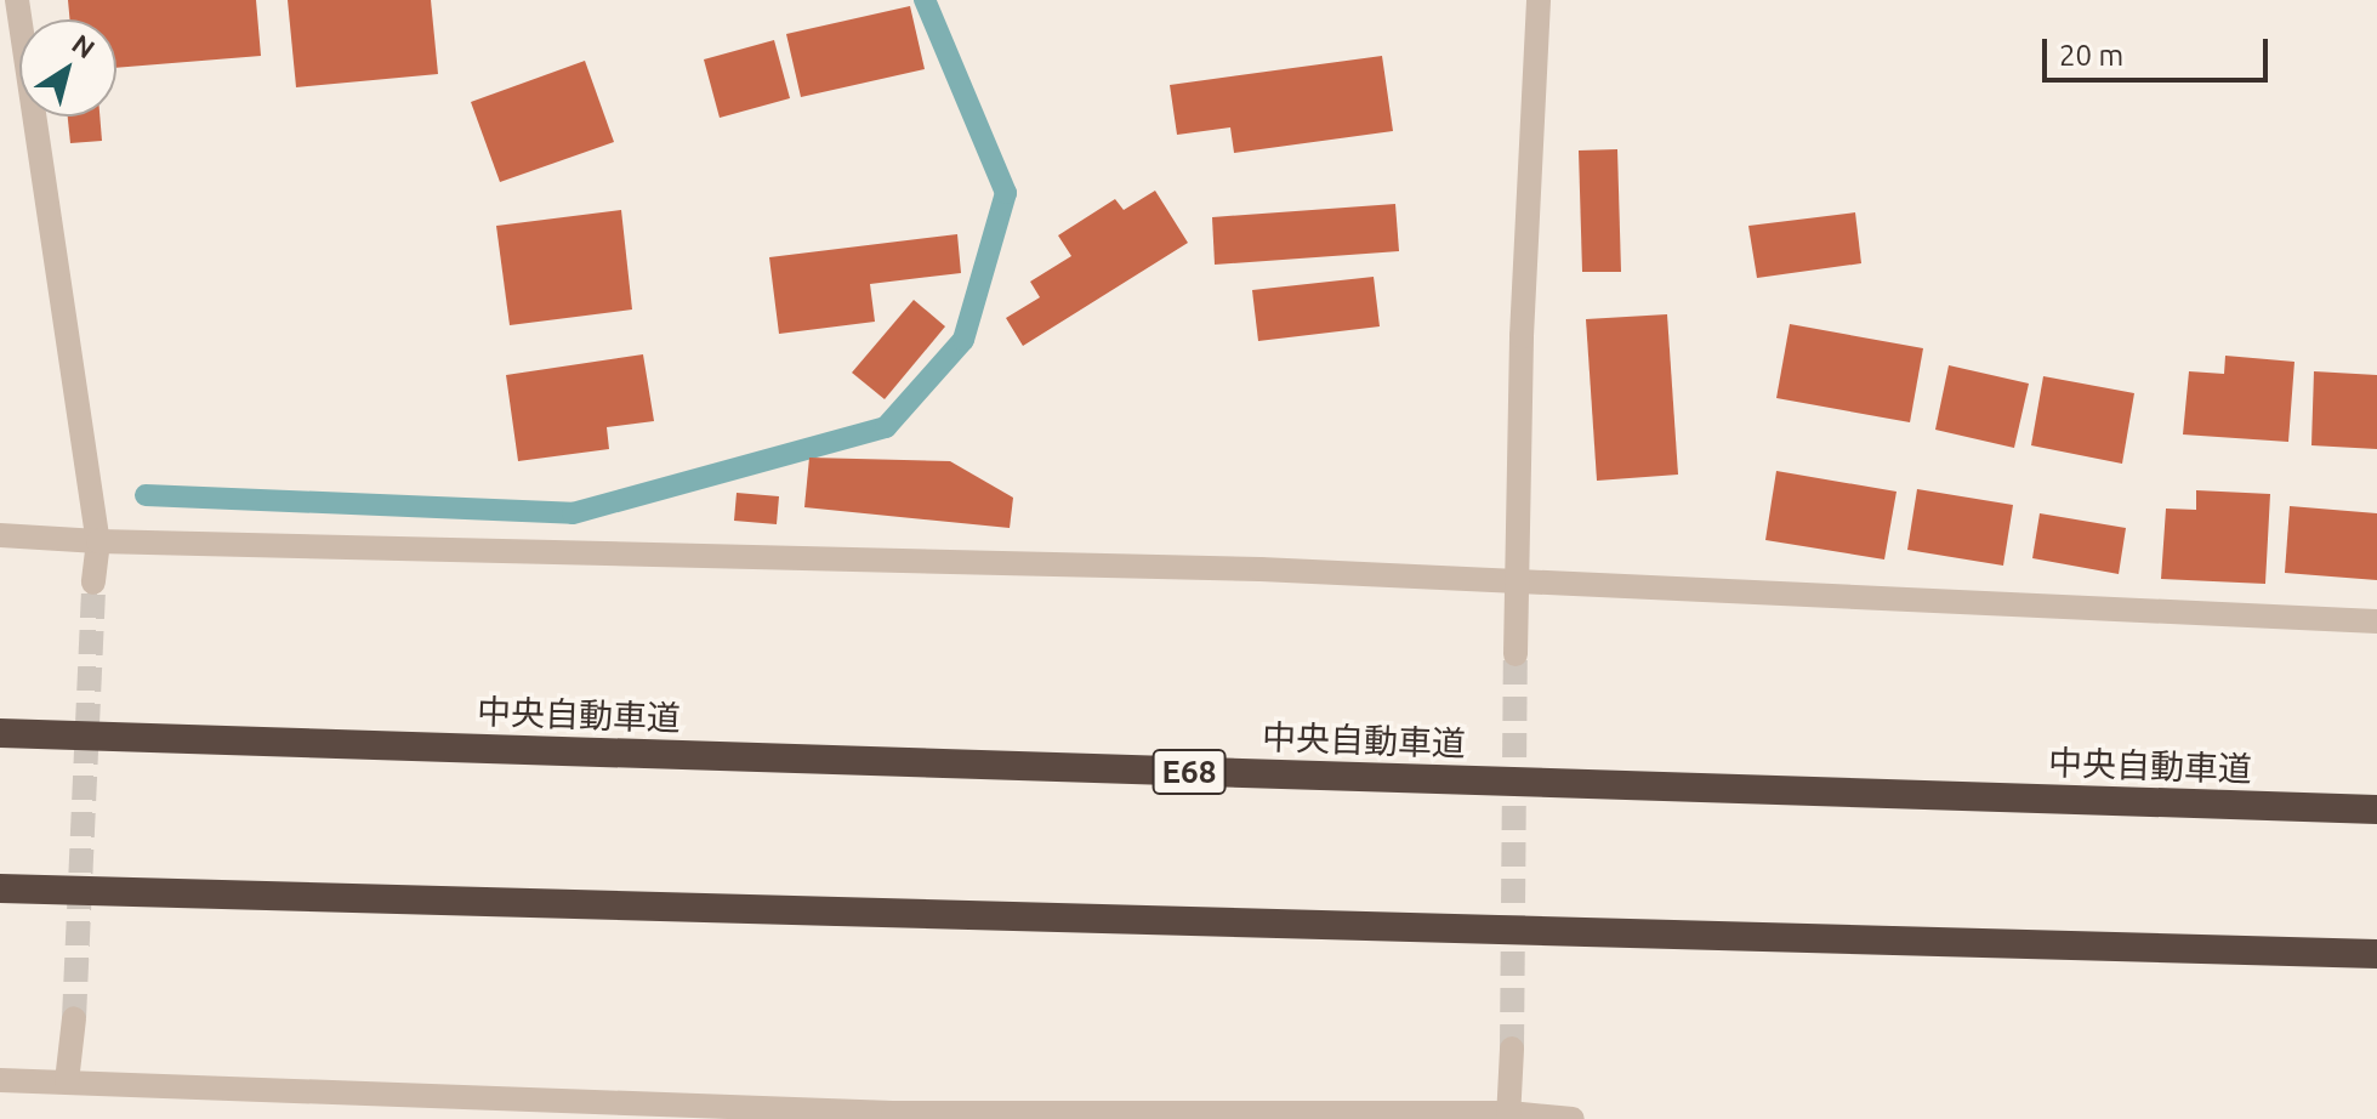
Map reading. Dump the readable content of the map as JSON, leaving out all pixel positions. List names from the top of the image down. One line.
{"streets":{"highway":["中央自動車道","E68"]},"scale_bar":"20 m","north":"top right"}
